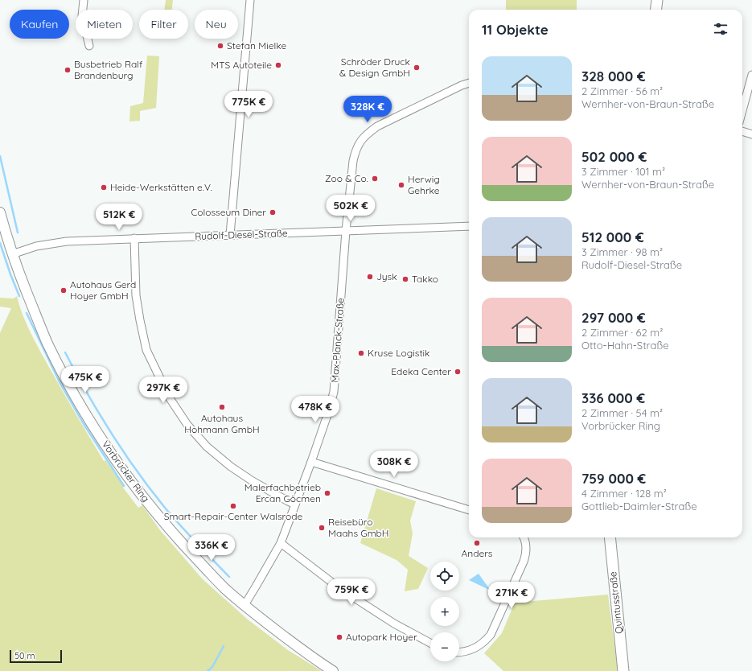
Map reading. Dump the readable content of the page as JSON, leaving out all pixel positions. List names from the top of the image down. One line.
{"streets":{"main road":["Vorbrücker Ring","Quintusstraße"],"street":["Rudolf-Diesel-Straße","Max-Planck-Straße"]},"crossings":[["Rudolf-Diesel-Straße","Max-Planck-Straße"],["Rudolf-Diesel-Straße","Vorbrücker Ring"],["Max-Planck-Straße","Vorbrücker Ring"]],"places":["Stefan Mielke","MTS Autoteile","Schröder Druck & Design GmbH","Busbetrieb Ralf Brandenburg","Zoo & Co.","Herwig Gehrke","Heide-Werkstätten e.V.","Colosseum Diner","Jysk","Takko","Autohaus Gerd Hoyer GmbH","Kruse Logistik","Edeka Center","Autohaus Hohmann GmbH","Malerfachbetrieb Ercan Göcmen","Smart-Repair-Center Walsrode","Reisebüro Maahs GmbH","Anders","Autopark Hoyer"],"scale_bar":"50 m","page":{"chip":["Kaufen","Mieten","Filter","Neu"],"heading":"11 Objekte","list":[{"name":"328 000 €","note":"2 Zimmer · 56 m² · Wernher-von-Braun-Straße"},{"name":"502 000 €","note":"3 Zimmer · 101 m² · Wernher-von-Braun-Straße"},{"name":"512 000 €","note":"3 Zimmer · 98 m² · Rudolf-Diesel-Straße"},{"name":"297 000 €","note":"2 Zimmer · 62 m² · Otto-Hahn-Straße"},{"name":"336 000 €","note":"2 Zimmer · 54 m² · Vorbrücker Ring"},{"name":"759 000 €","note":"4 Zimmer · 128 m² · Gottlieb-Daimler-Straße"}],"price":["775K €","328K €","502K €","512K €","475K €","297K €","478K €","308K €","336K €","759K €","271K €"],"map_buttons":["+","−"],"scale":"50 m"}}
